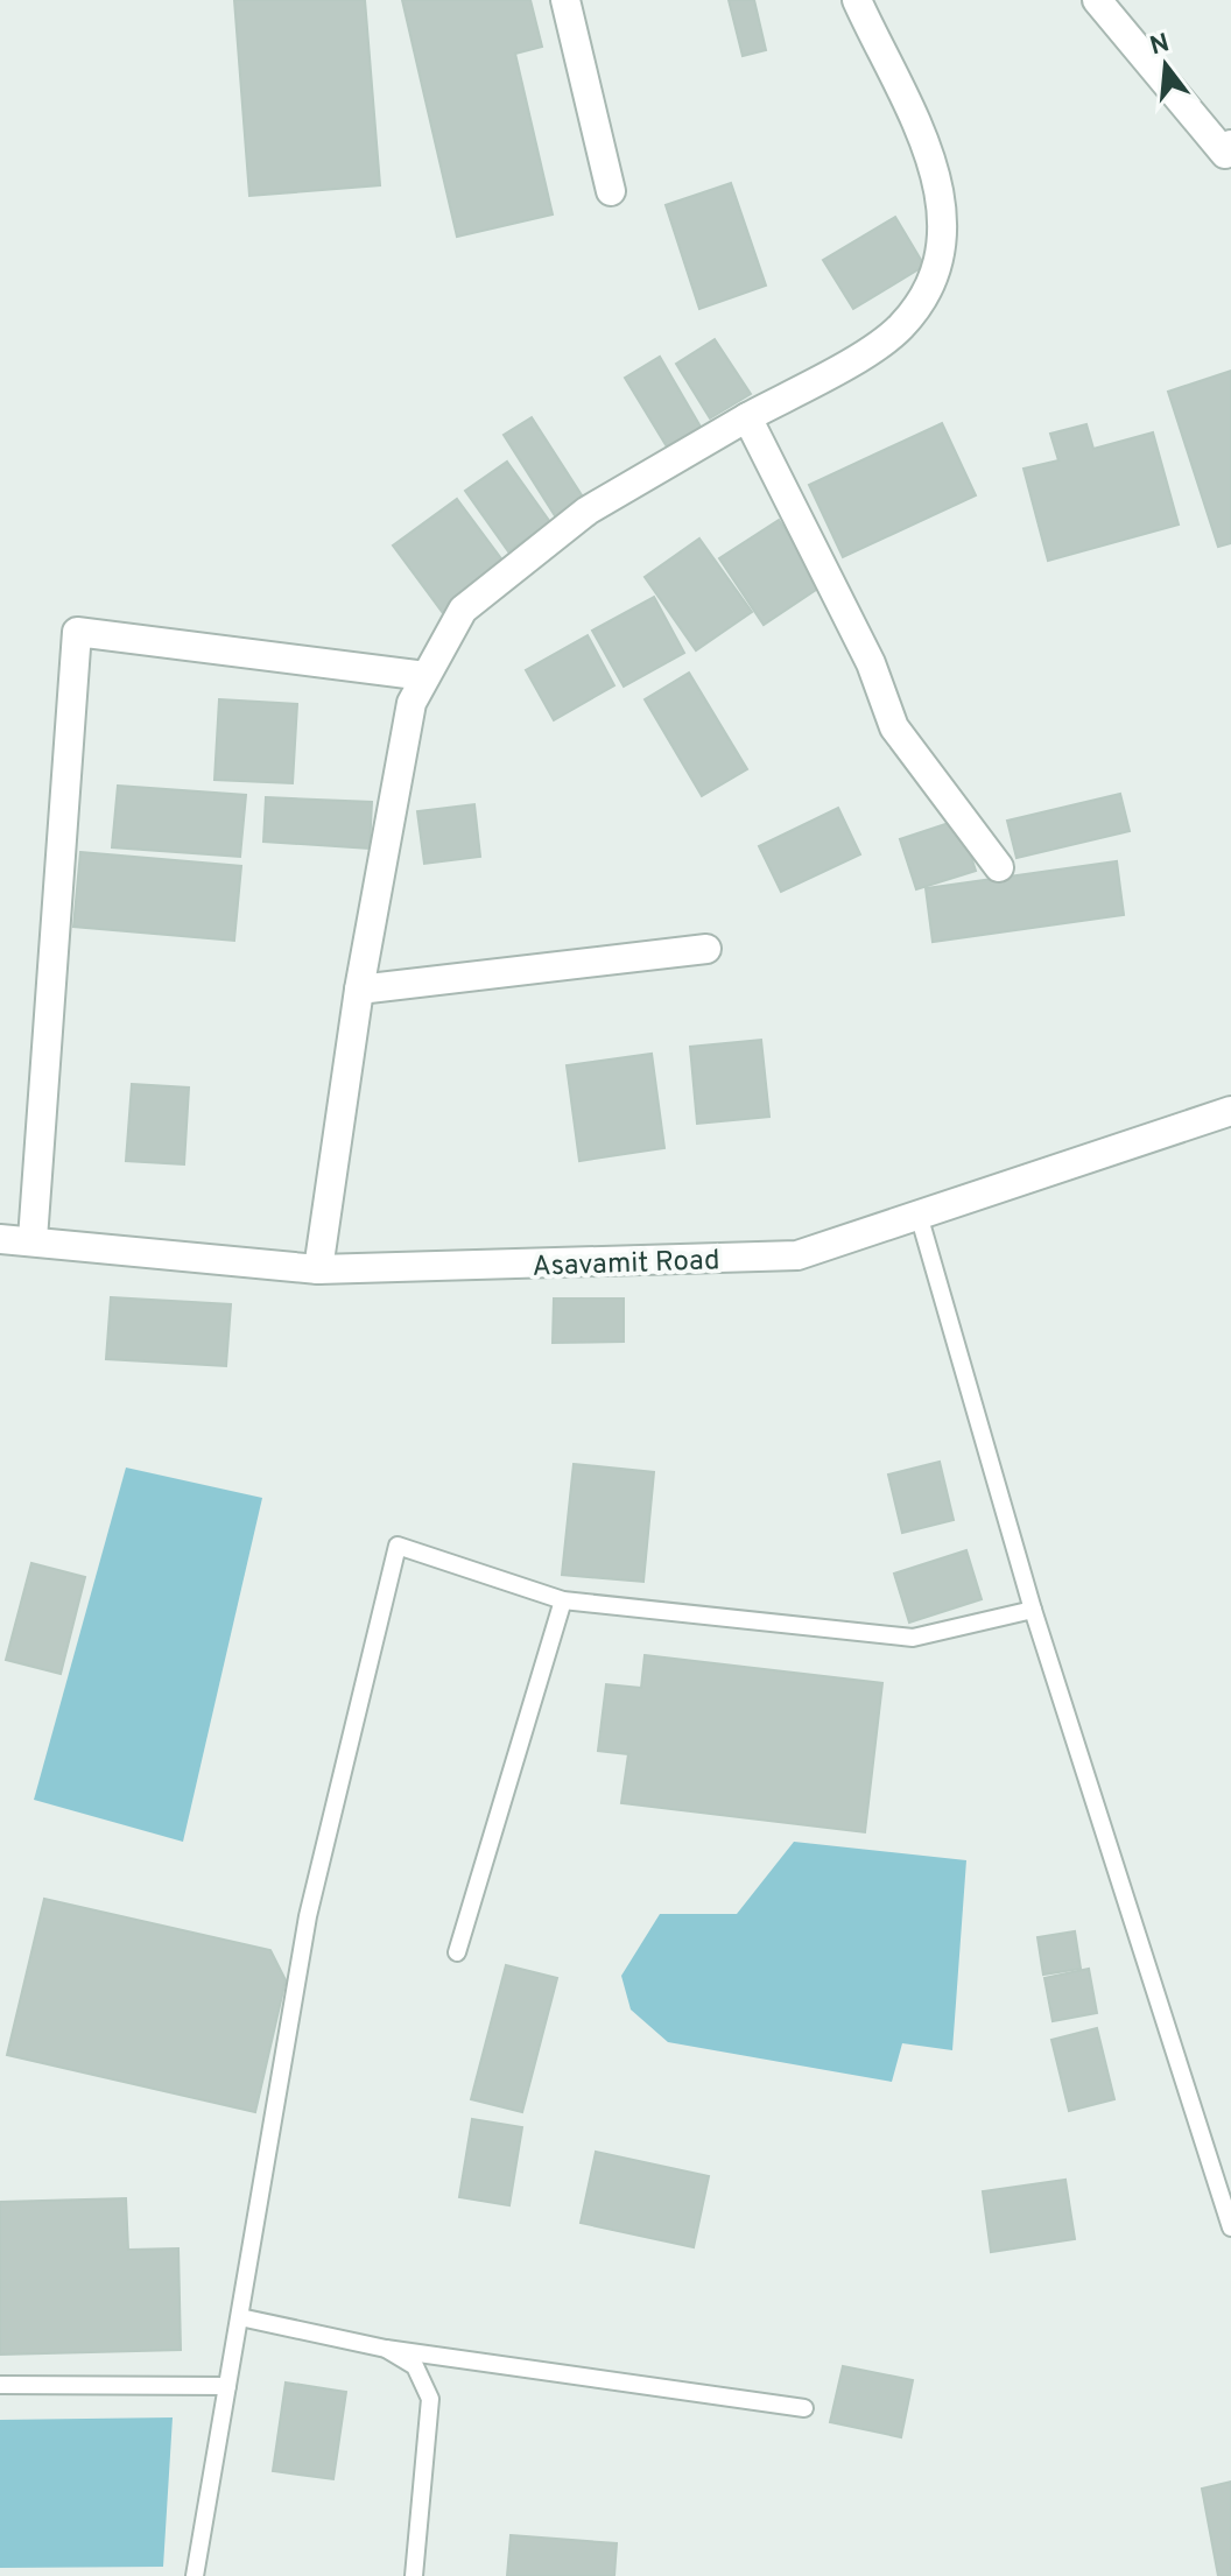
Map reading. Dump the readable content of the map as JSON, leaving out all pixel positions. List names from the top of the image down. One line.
{"streets":{"street":["Asavamit Road"]},"north":"top"}
